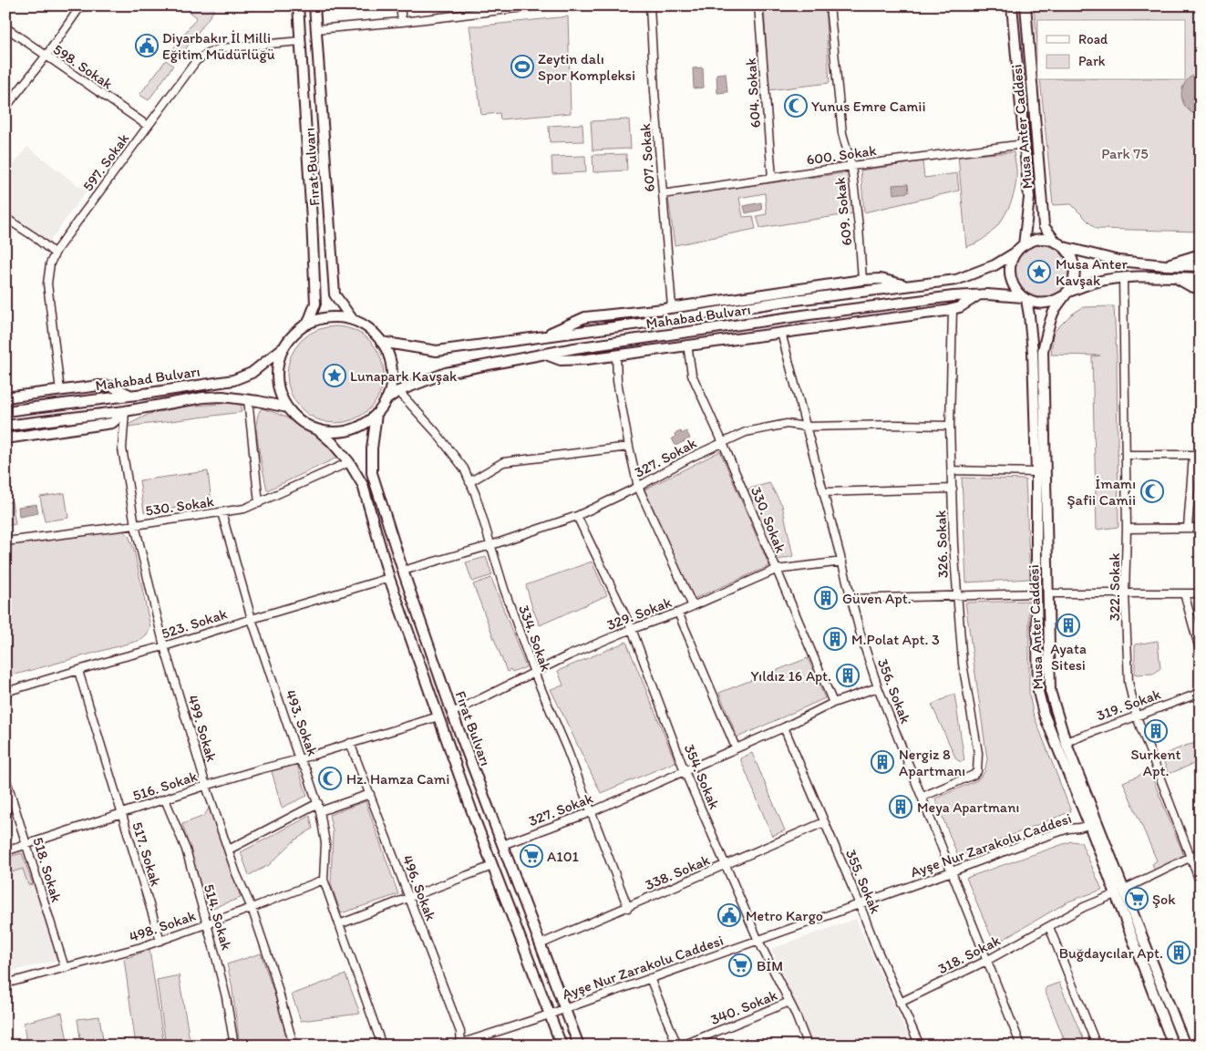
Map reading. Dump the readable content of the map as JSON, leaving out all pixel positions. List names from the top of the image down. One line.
{"streets":{"main road":["Musa Anter Caddesi","Fırat Bulvarı","Mahabad Bulvarı"],"street":["598. Sokak","604. Sokak","600. Sokak","607. Sokak","597. Sokak","609. Sokak","327. Sokak","530. Sokak","330. Sokak","326. Sokak","322. Sokak","329. Sokak","523. Sokak","334. Sokak","356. Sokak","319. Sokak","493. Sokak","499. Sokak","354. Sokak","516. Sokak","Ayşe Nur Zarakolu Caddesi","517. Sokak","518. Sokak","338. Sokak","355. Sokak","496. Sokak","514. Sokak","498. Sokak","318. Sokak","340. Sokak"]},"crossings":[["598. Sokak","597. Sokak"],["604. Sokak","600. Sokak"],["Musa Anter Caddesi","600. Sokak"],["Musa Anter Caddesi","Mahabad Bulvarı"],["Musa Anter Caddesi","319. Sokak"],["Musa Anter Caddesi","Ayşe Nur Zarakolu Caddesi"],["Musa Anter Caddesi","318. Sokak"],["600. Sokak","607. Sokak"],["600. Sokak","609. Sokak"],["597. Sokak","Fırat Bulvarı"],["Fırat Bulvarı","Mahabad Bulvarı"],["Fırat Bulvarı","327. Sokak"],["Fırat Bulvarı","530. Sokak"],["Fırat Bulvarı","329. Sokak"],["Fırat Bulvarı","523. Sokak"],["Fırat Bulvarı","516. Sokak"],["Fırat Bulvarı","Ayşe Nur Zarakolu Caddesi"],["Fırat Bulvarı","338. Sokak"],["Mahabad Bulvarı","334. Sokak"],["Mahabad Bulvarı","499. Sokak"],["327. Sokak","330. Sokak"],["327. Sokak","326. Sokak"],["327. Sokak","334. Sokak"],["327. Sokak","356. Sokak"],["327. Sokak","354. Sokak"],["327. Sokak","355. Sokak"],["530. Sokak","493. Sokak"],["530. Sokak","499. Sokak"],["330. Sokak","329. Sokak"],["326. Sokak","356. Sokak"],["322. Sokak","319. Sokak"],["322. Sokak","318. Sokak"],["329. Sokak","334. Sokak"],["329. Sokak","356. Sokak"],["329. Sokak","354. Sokak"],["523. Sokak","493. Sokak"],["523. Sokak","499. Sokak"],["523. Sokak","517. Sokak"],["334. Sokak","338. Sokak"],["356. Sokak","Ayşe Nur Zarakolu Caddesi"],["356. Sokak","318. Sokak"],["493. Sokak","516. Sokak"],["493. Sokak","498. Sokak"],["499. Sokak","516. Sokak"],["499. Sokak","498. Sokak"],["354. Sokak","Ayşe Nur Zarakolu Caddesi"],["354. Sokak","338. Sokak"],["354. Sokak","340. Sokak"],["516. Sokak","517. Sokak"],["516. Sokak","518. Sokak"],["516. Sokak","496. Sokak"],["516. Sokak","514. Sokak"],["Ayşe Nur Zarakolu Caddesi","355. Sokak"],["Ayşe Nur Zarakolu Caddesi","496. Sokak"],["517. Sokak","498. Sokak"],["518. Sokak","498. Sokak"],["338. Sokak","355. Sokak"],["355. Sokak","318. Sokak"],["514. Sokak","498. Sokak"]],"parks":["Park 75"],"places":{"public building":["Diyarbakır İl Milli Eğitim Müdürlüğü","Metro Kargo"],"sports":["Zeytin dalı Spor Kompleksi"],"mosque":["Yunus Emre Camii","İmamı Şafii Camii","Hz. Hamza Cami"],"place":["Musa Anter Kavşak","Lunapark Kavşak"],"building":["Güven Apt.","Ayata Sitesi","M.Polat Apt. 3","Yıldız 16 Apt.","Surkent Apt.","Nergiz 8 Apartmanı","Meya Apartmanı","Buğdaycılar Apt."],"supermarket":["A101","Şok","BİM"]},"legend":["Road","Park"]}
